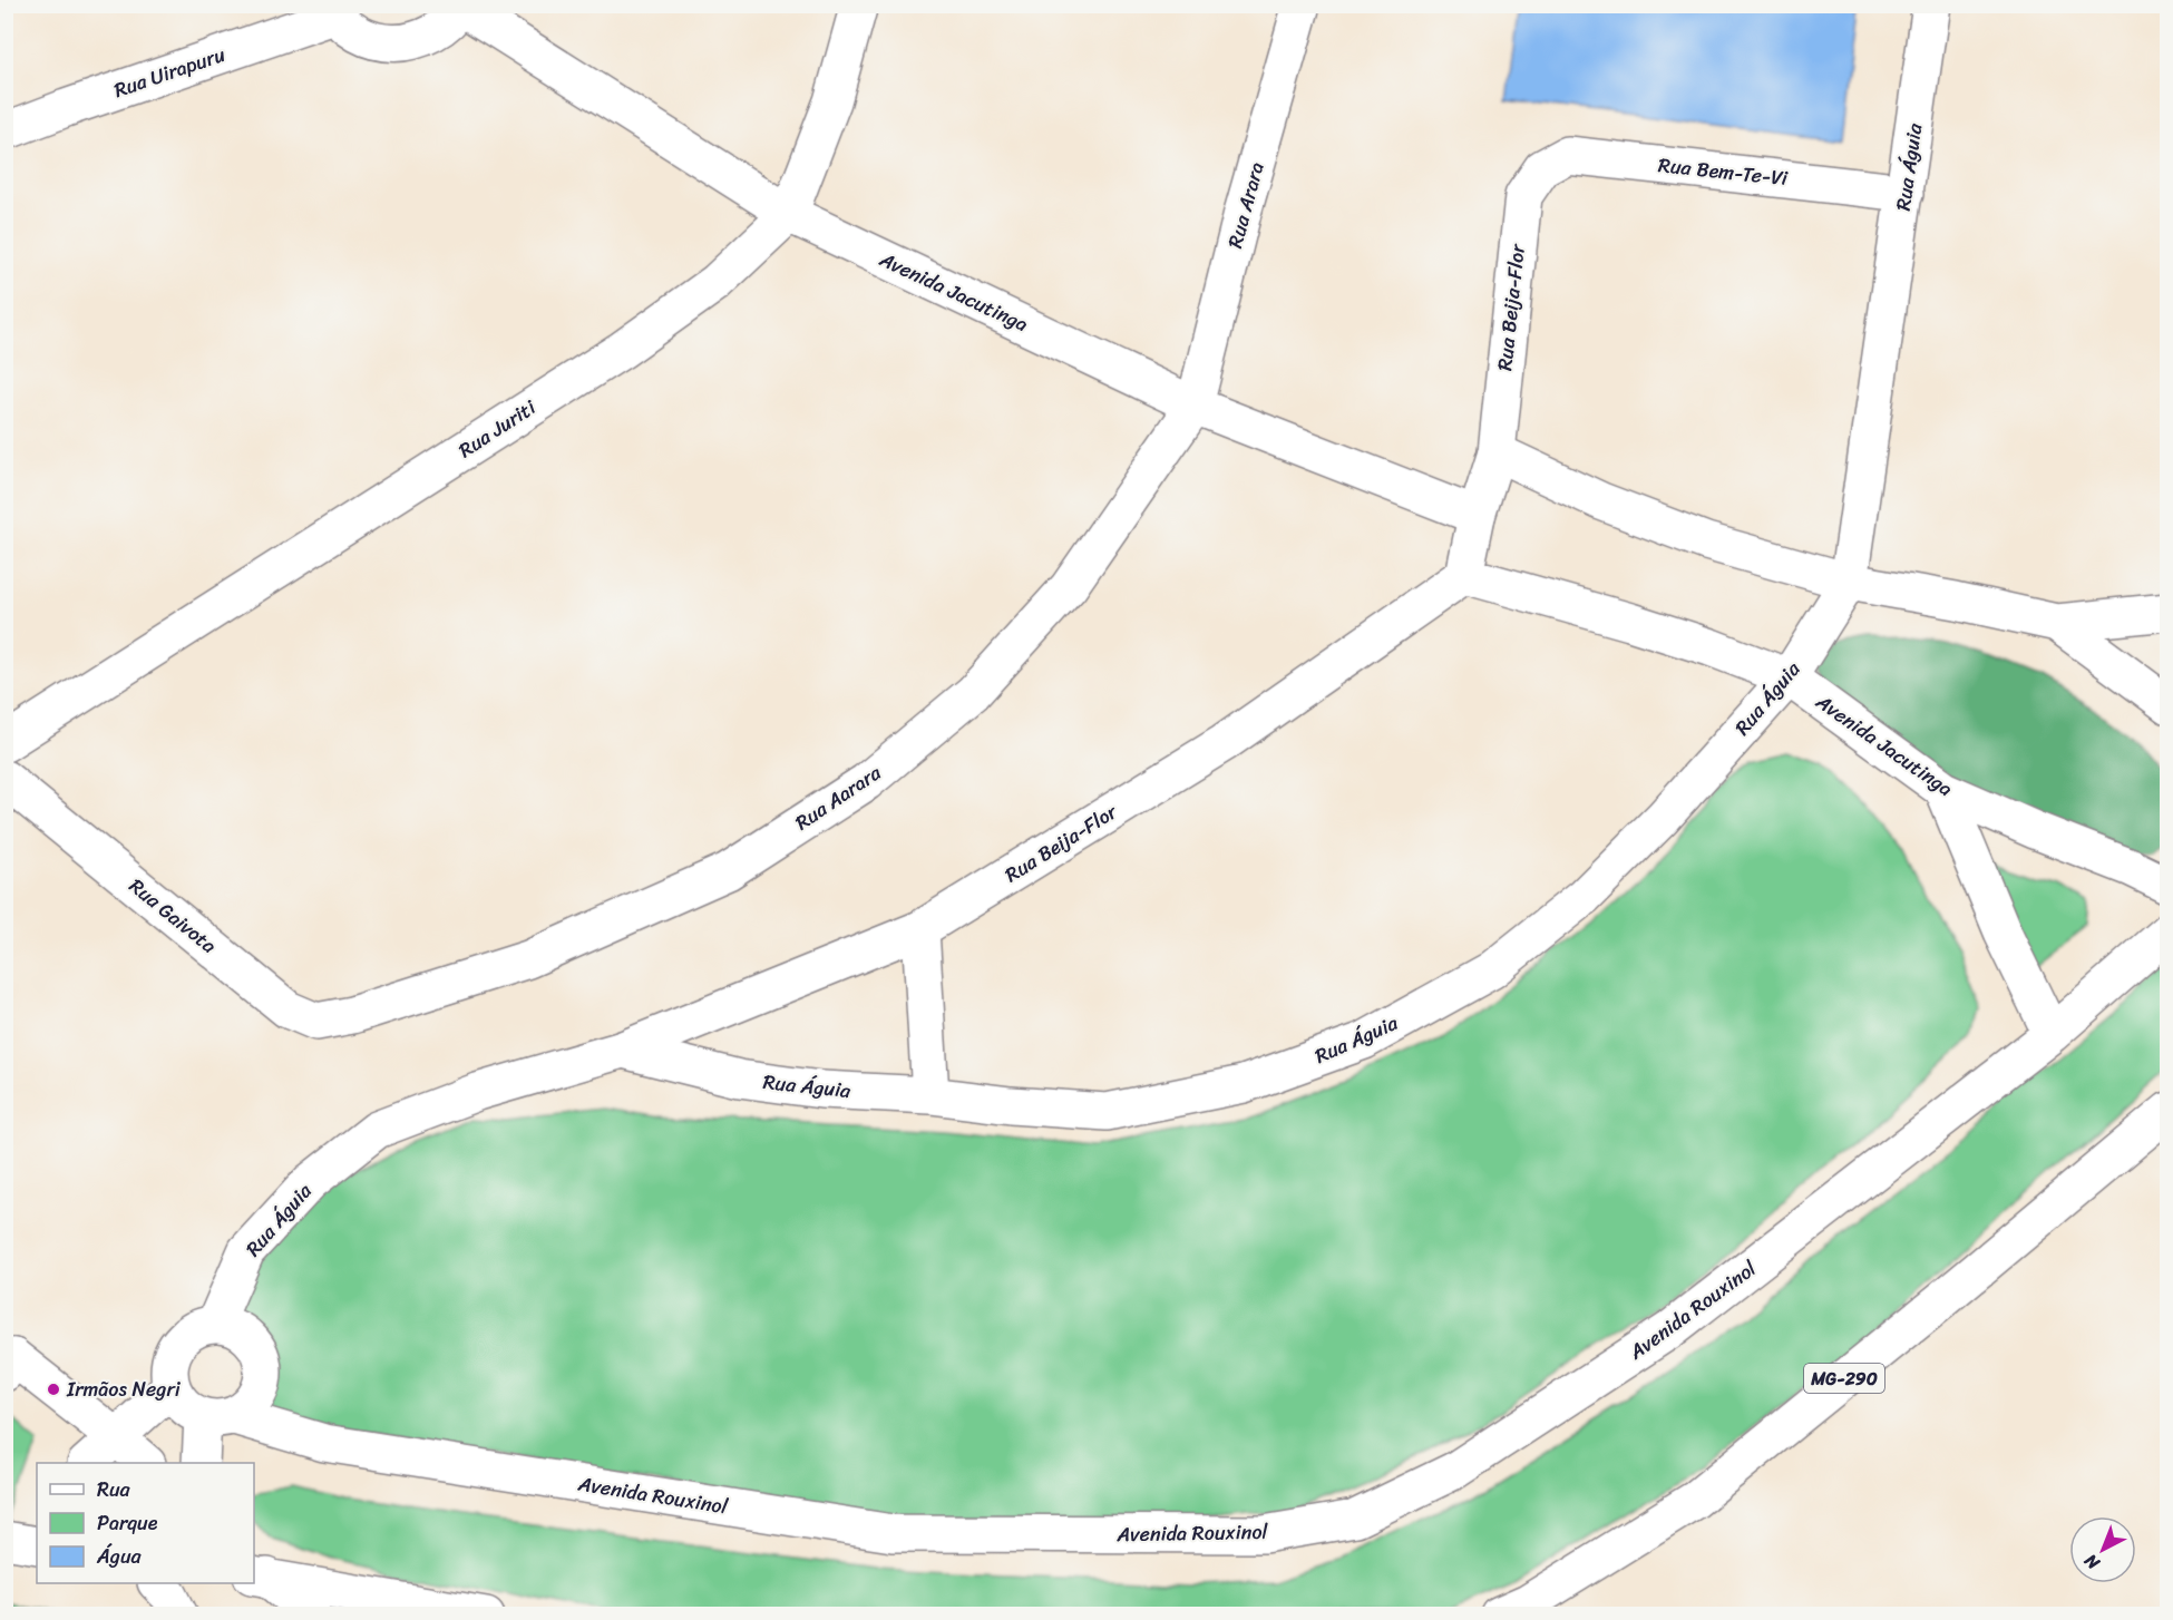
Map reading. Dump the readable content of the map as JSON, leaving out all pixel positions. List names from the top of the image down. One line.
{"streets":{"main road":["Rua Uirapuru","Rua Águia","Rua Bem-Te-Vi","Rua Arara","Avenida Jacutinga","Rua Beija-Flor","Rua Juriti","Rua Aarara","Rua Gaivota","Avenida Rouxinol","MG-290"]},"crossings":[["Rua Águia","Rua Bem-Te-Vi"],["Rua Águia","Avenida Jacutinga"],["Rua Águia","Rua Beija-Flor"],["Rua Águia","Avenida Rouxinol"],["Rua Bem-Te-Vi","Rua Beija-Flor"],["Rua Arara","Avenida Jacutinga"],["Rua Arara","Rua Aarara"],["Avenida Jacutinga","Rua Beija-Flor"],["Avenida Jacutinga","Rua Juriti"],["Avenida Jacutinga","Rua Aarara"],["Rua Aarara","Rua Gaivota"]],"places":["Irmãos Negri"],"legend":["Rua","Parque","Água"],"north":"bottom left"}
